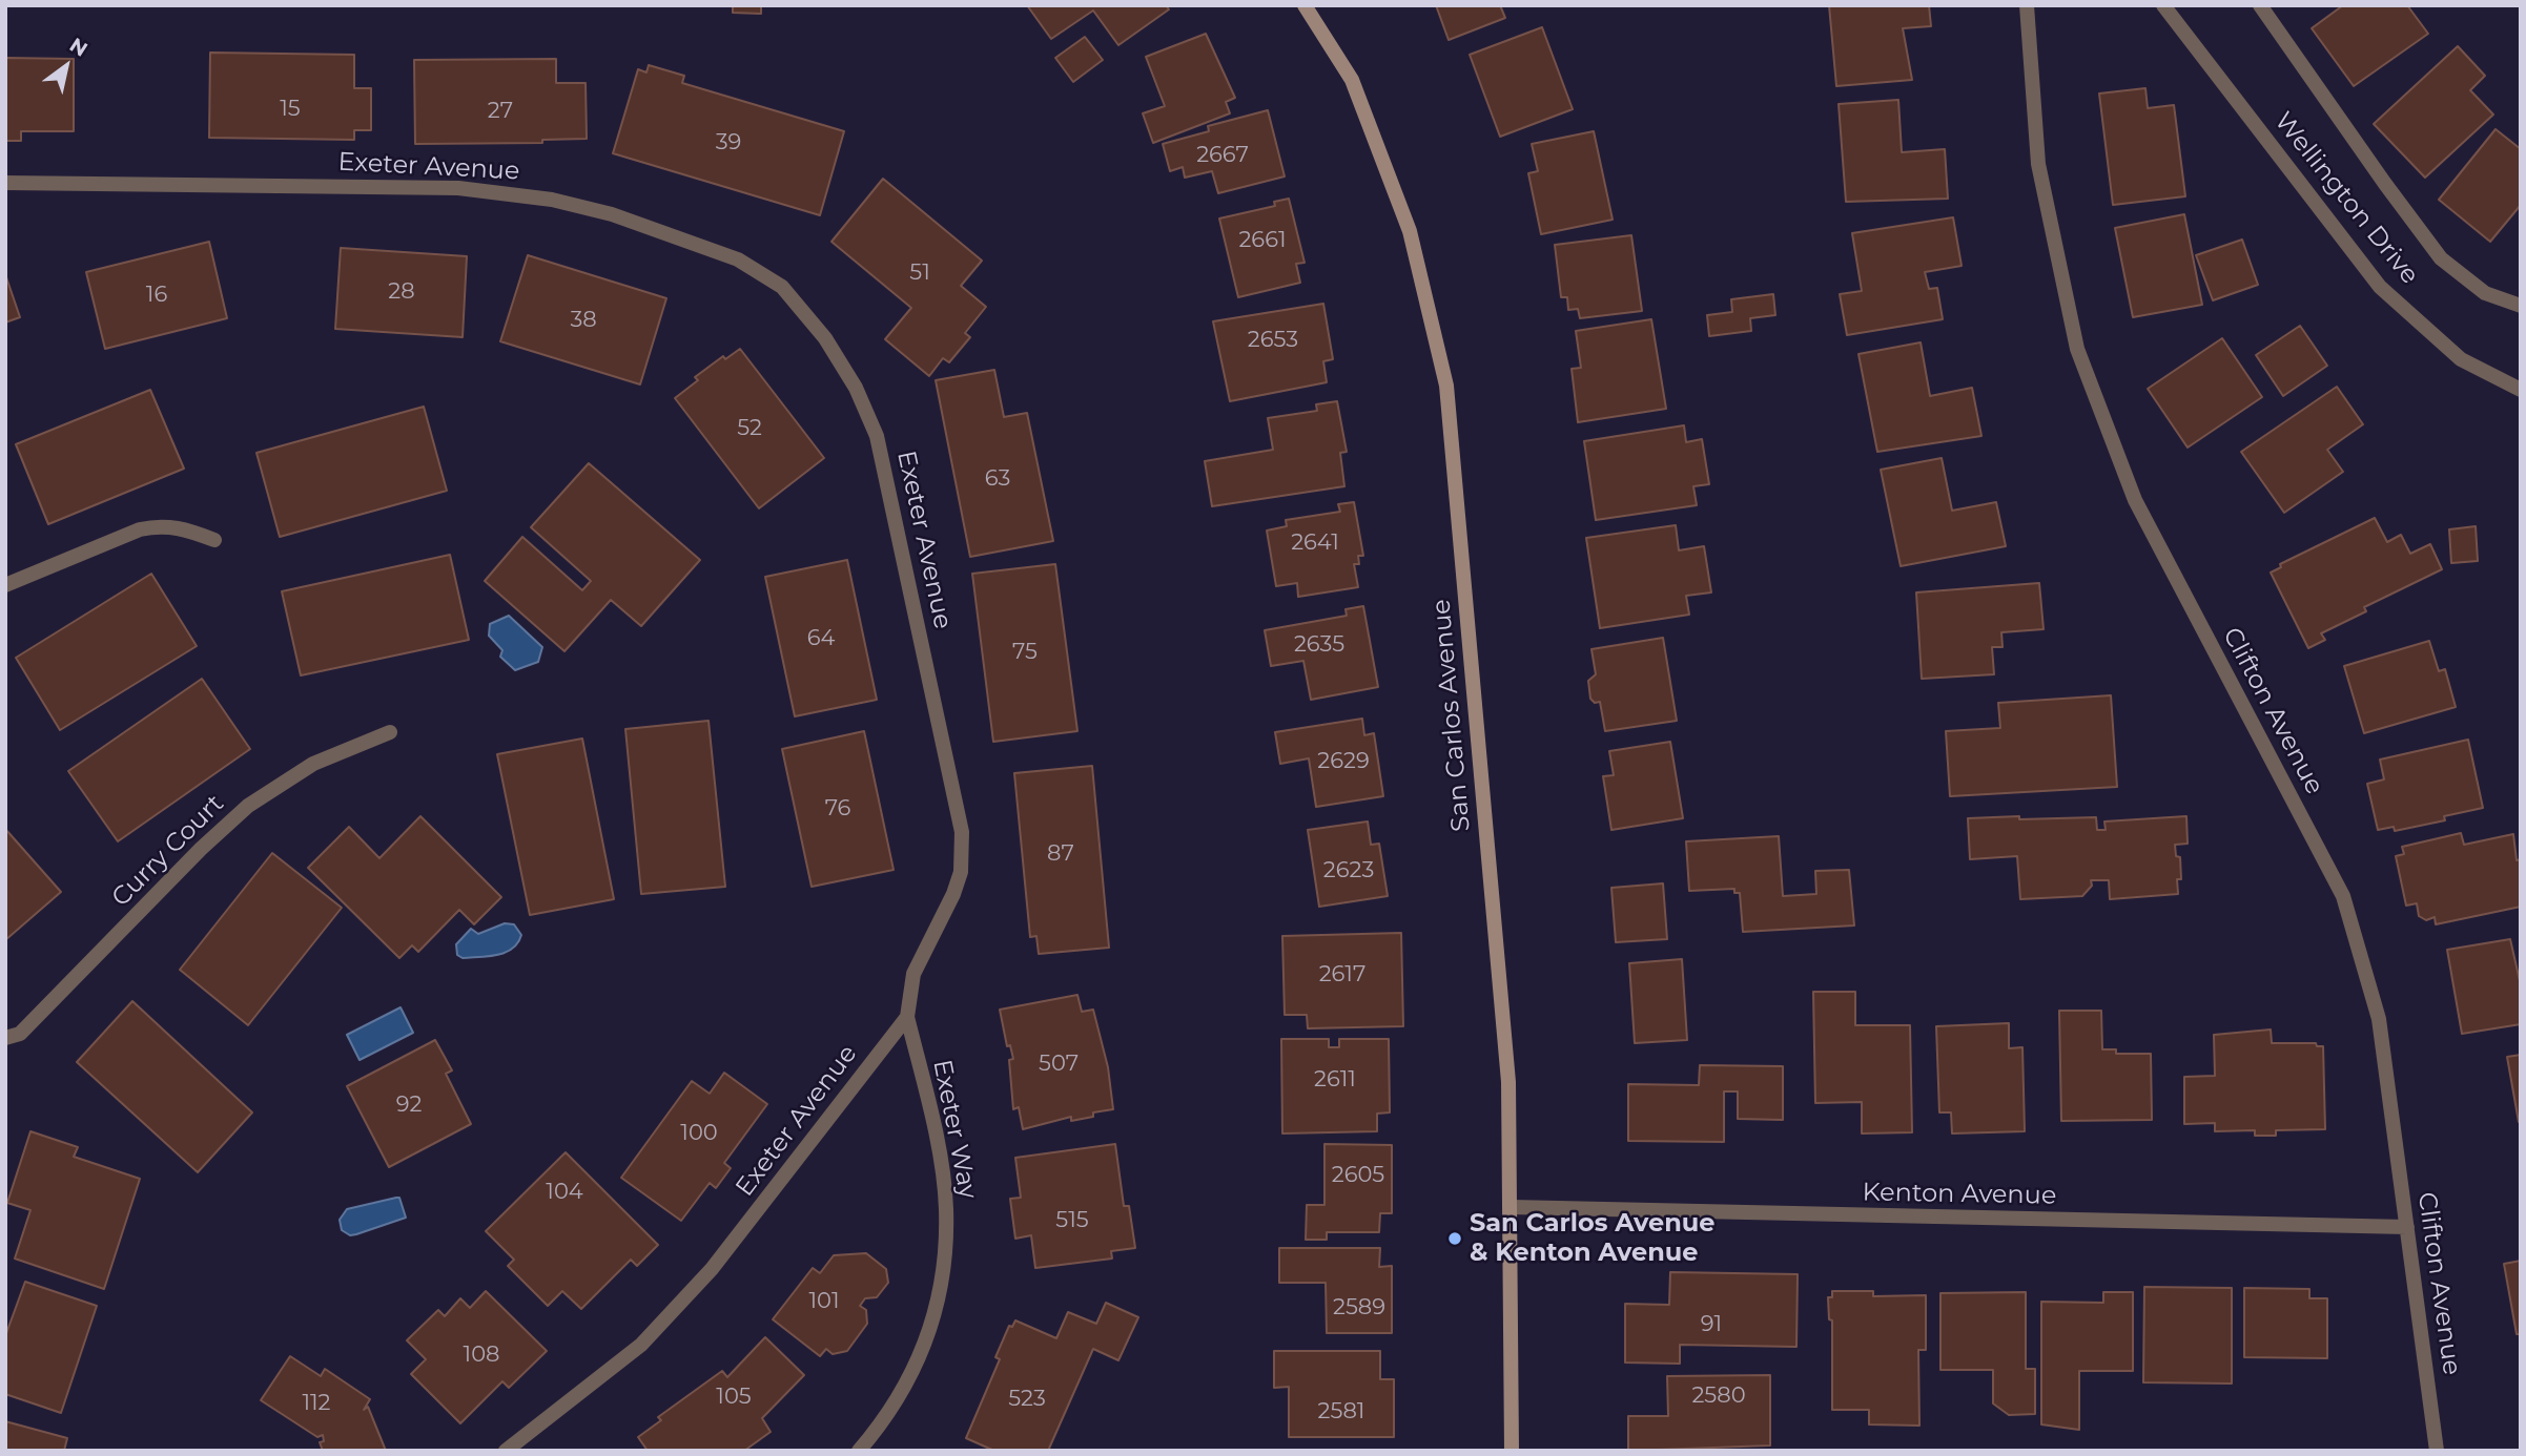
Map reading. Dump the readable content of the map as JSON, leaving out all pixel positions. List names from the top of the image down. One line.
{"streets":{"main road":["San Carlos Avenue"],"street":["Exeter Avenue","Wellington Drive","Clifton Avenue","Curry Court","Exeter Way","Kenton Avenue"]},"crossings":[["Exeter Avenue","Exeter Way"],["Clifton Avenue","Kenton Avenue"],["San Carlos Avenue","Kenton Avenue"]],"places":["San Carlos Avenue & Kenton Avenue"],"house_numbers":["15","27","39","2667","2661","51","28","16","38","2653","52","63","2641","64","2635","75","2629","76","87","2623","2617","507","2611","92","100","2605","104","515","101","2589","91","108","2580","105","523","112","2581"],"north":"top right"}
